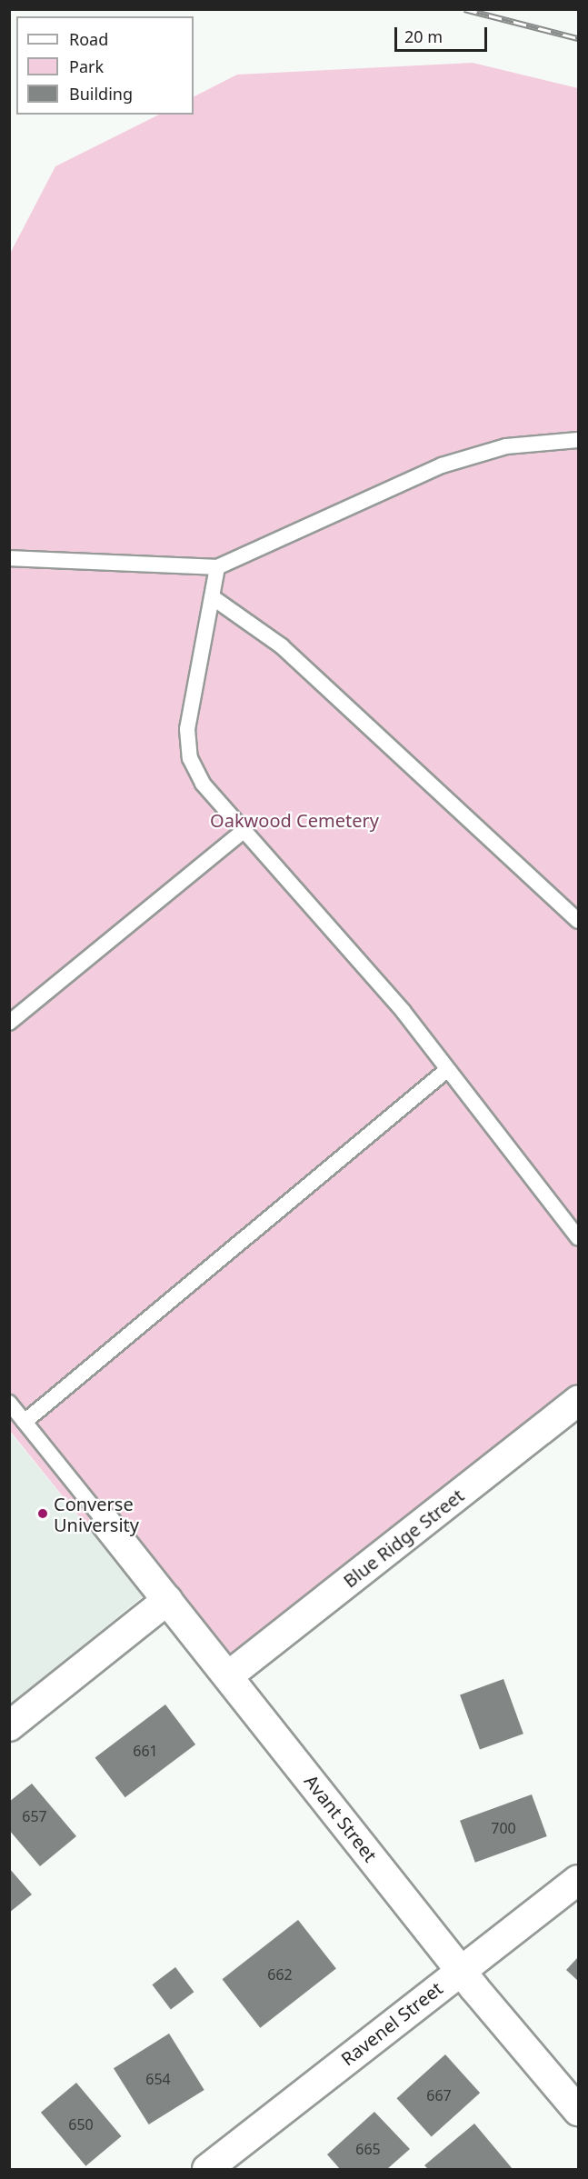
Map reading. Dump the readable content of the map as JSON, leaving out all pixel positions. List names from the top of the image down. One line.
{"streets":{"street":["Blue Ridge Street","Avant Street","Ravenel Street"]},"crossings":[["Blue Ridge Street","Avant Street"],["Avant Street","Ravenel Street"]],"parks":["Oakwood Cemetery"],"places":["Converse University"],"house_numbers":["661","657","700","662","654","667","650","665"],"legend":["Road","Park","Building"],"scale_bar":"20 m"}
